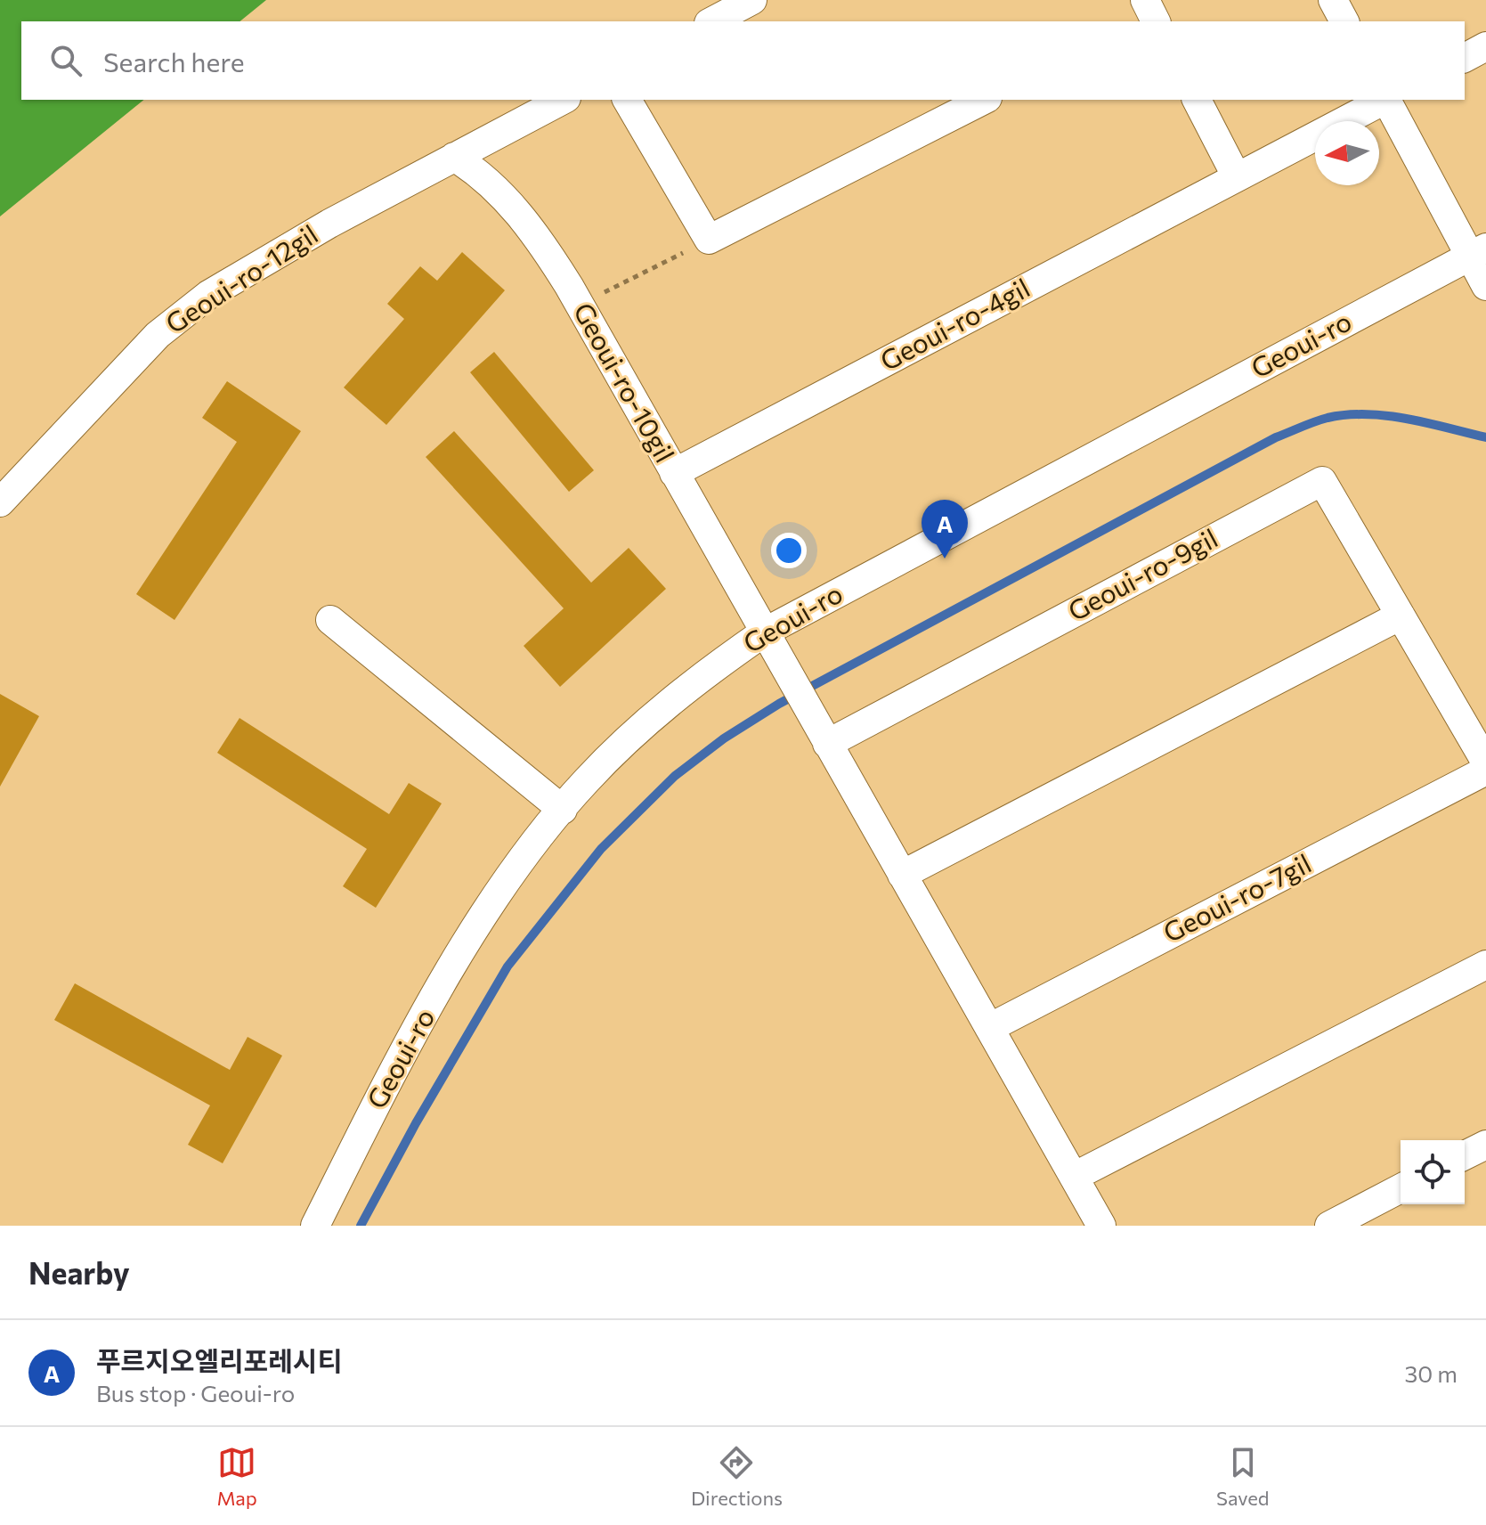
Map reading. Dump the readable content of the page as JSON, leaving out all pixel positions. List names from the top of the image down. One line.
{"streets":{"street":["Geoui-ro-12gil","Geoui-ro-4gil","Geoui-ro","Geoui-ro-10gil","Geoui-ro-9gil","Geoui-ro-7gil"]},"crossings":[["Geoui-ro-12gil","Geoui-ro-10gil"],["Geoui-ro-4gil","Geoui-ro"],["Geoui-ro-4gil","Geoui-ro-10gil"],["Geoui-ro","Geoui-ro-10gil"]],"north":"left","page":{"search":"Search here","pins":"A","heading":"Nearby","list":[{"mark":"A","name":"푸르지오엘리포레시티","note":"Bus stop · Geoui-ro","value":"30 m"}],"nav":["Map","Directions","Saved"]}}
